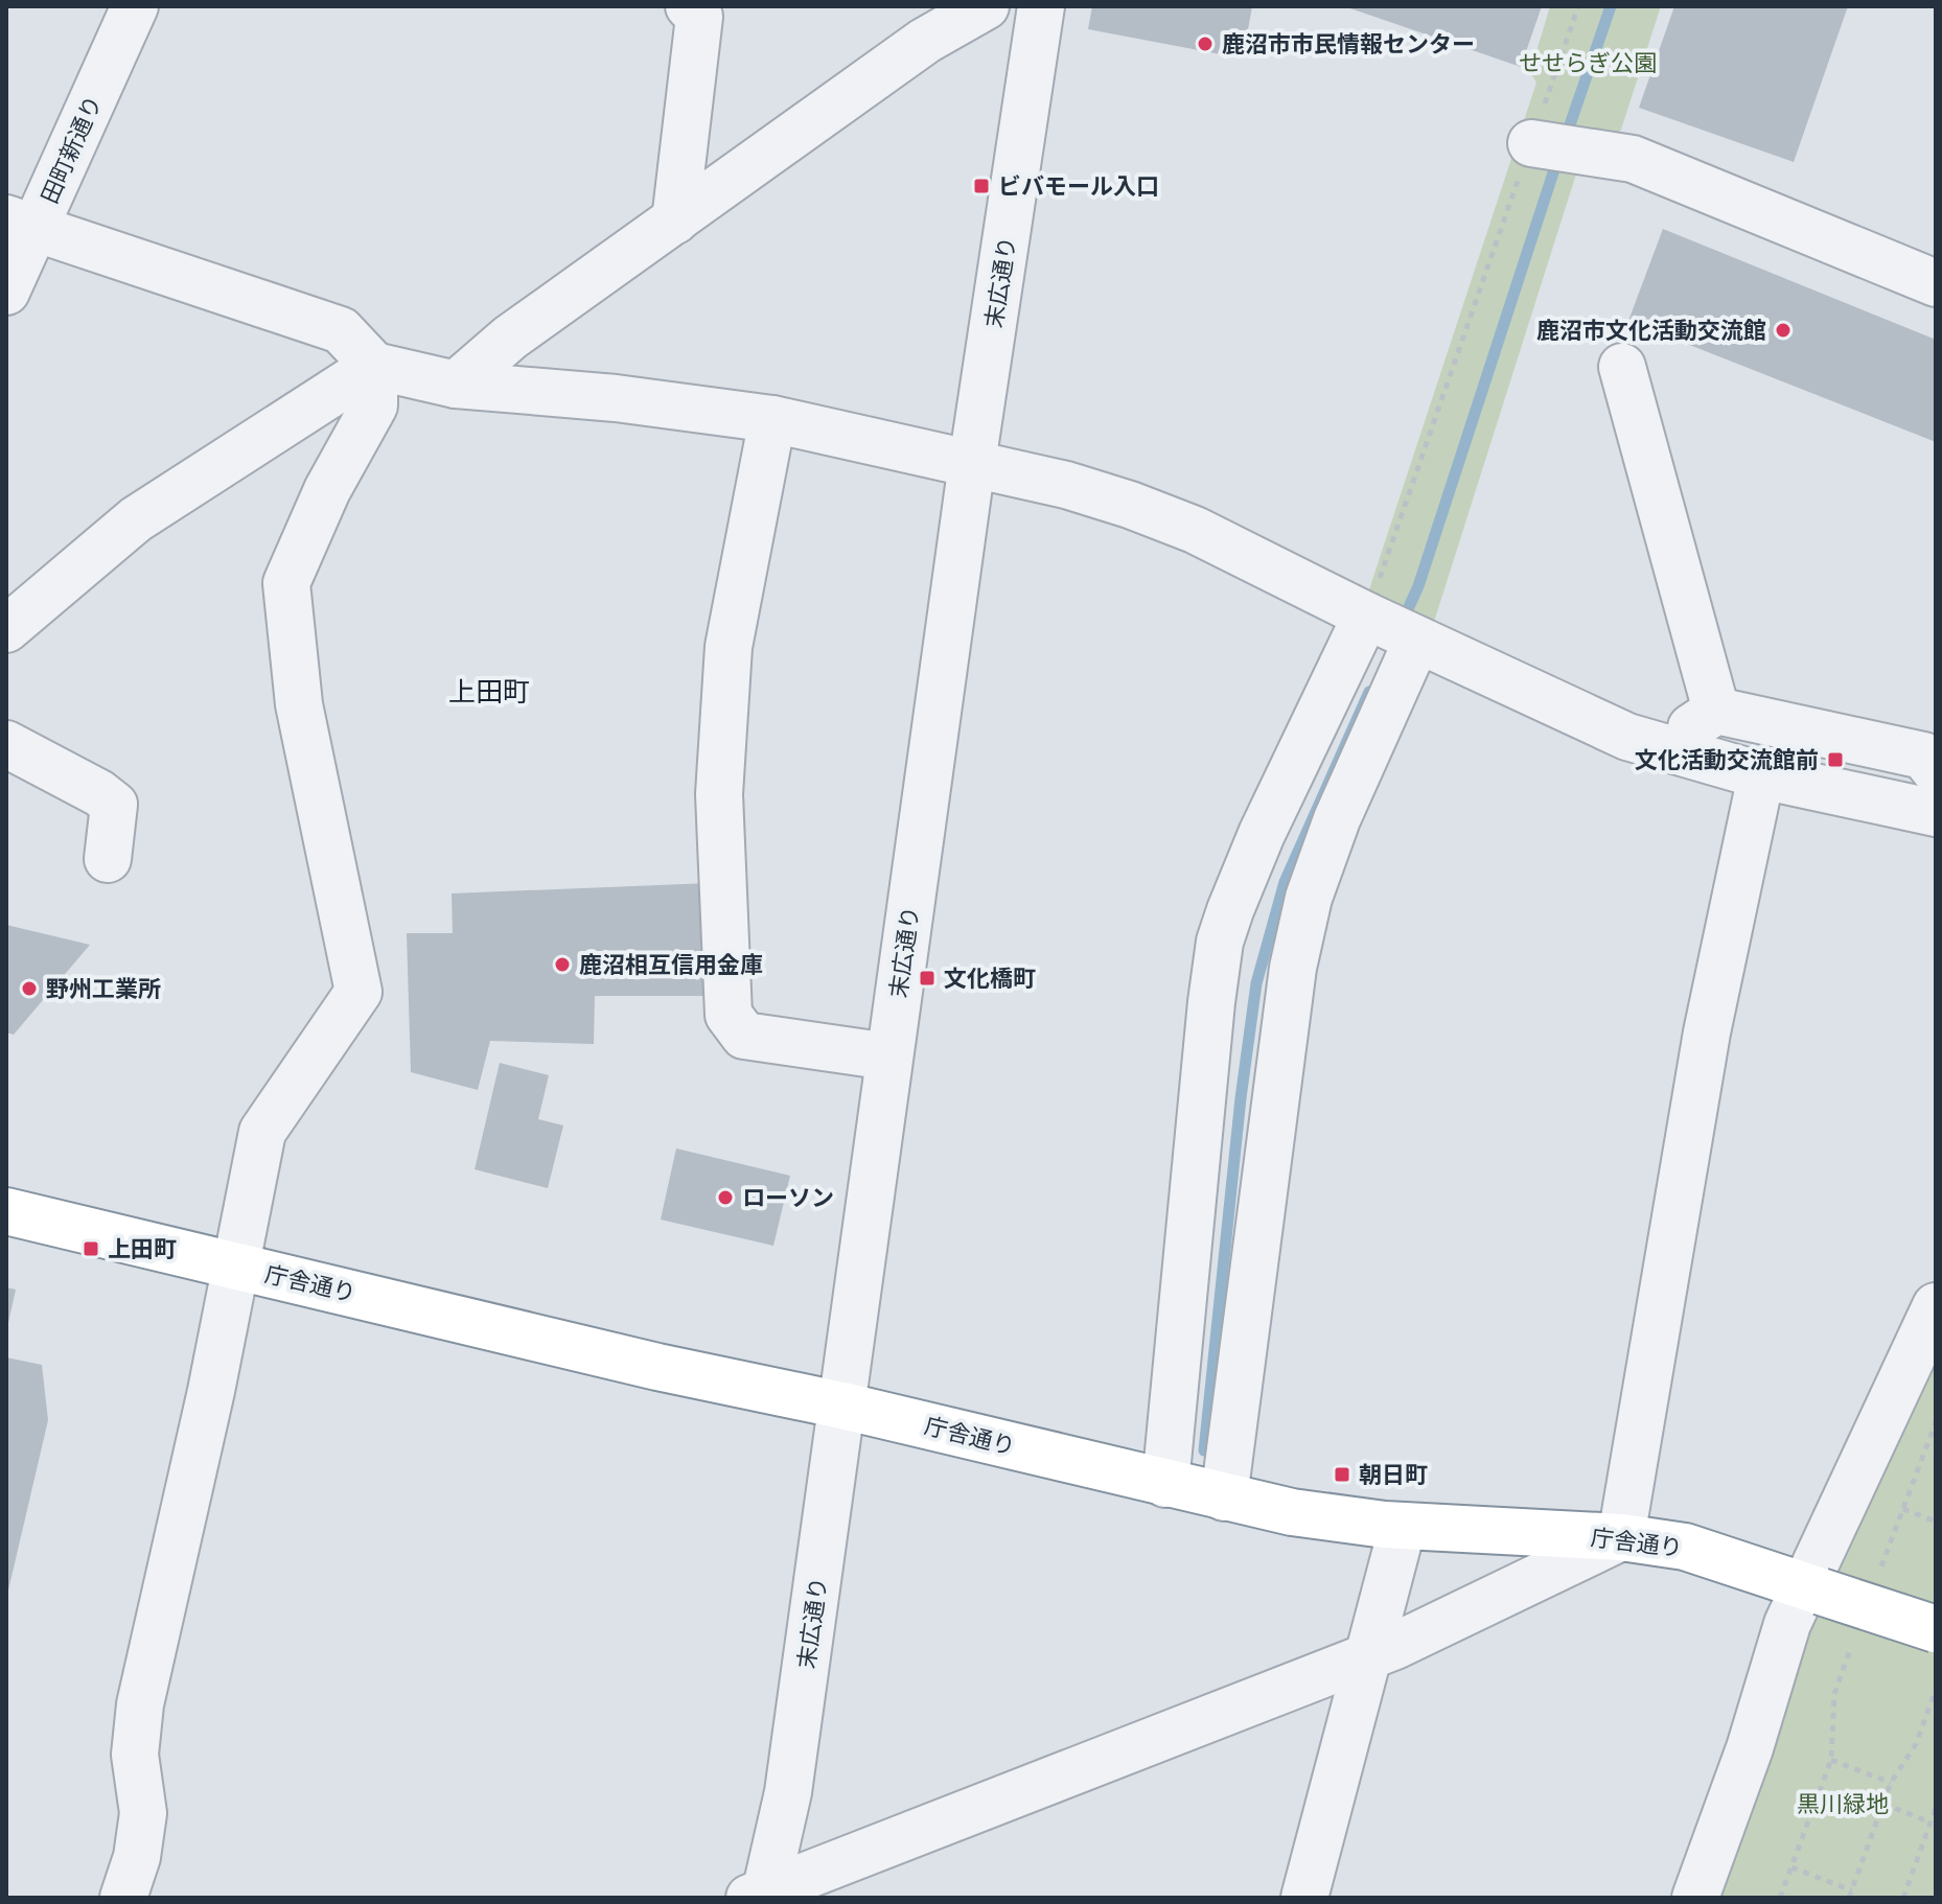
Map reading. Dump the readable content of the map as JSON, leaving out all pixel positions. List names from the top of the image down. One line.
{"streets":{"highway":["庁舎通り"],"street":["田町新通り","末広通り"]},"crossings":[["末広通り","庁舎通り"]],"districts":["上田町"],"parks":["せせらぎ公園","黒川緑地"],"places":{"other":["鹿沼市市民情報センター","鹿沼市文化活動交流館","鹿沼相互信用金庫","野州工業所","ローソン"],"transit":["ビバモール入口","文化活動交流館前","文化橋町","上田町","朝日町"]}}
